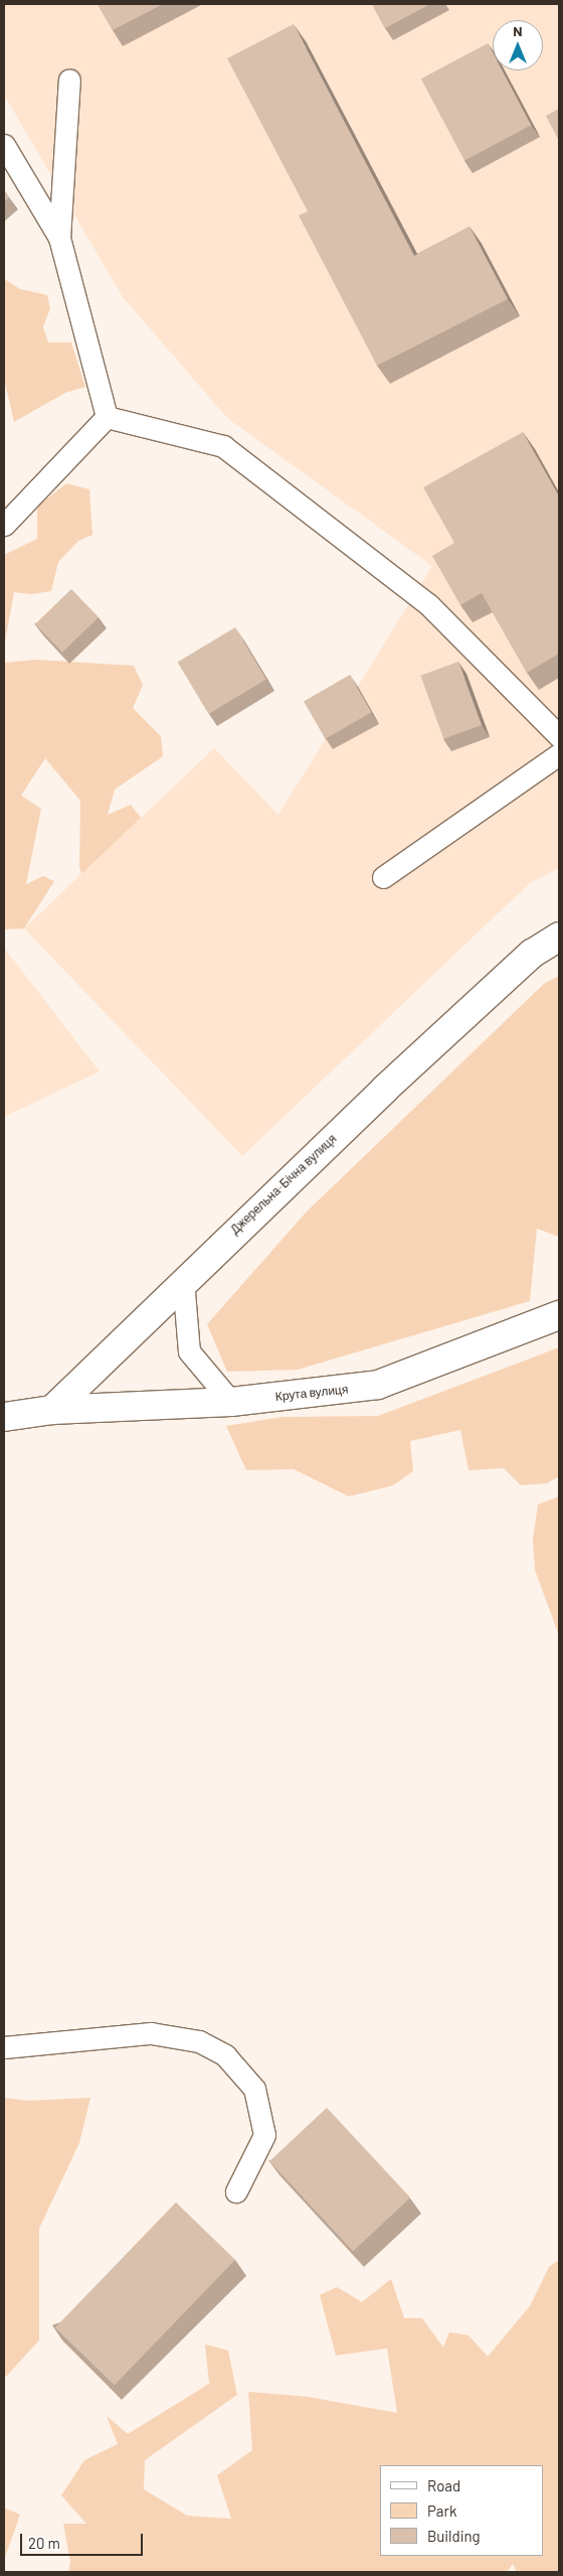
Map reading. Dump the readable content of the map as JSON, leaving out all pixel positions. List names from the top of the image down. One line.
{"streets":{"street":["Джерельна-Бічна вулиця","Крута вулиця"]},"crossings":[["Джерельна-Бічна вулиця","Крута вулиця"]],"legend":["Road","Park","Building"],"scale_bar":"20 m","north":"top"}
